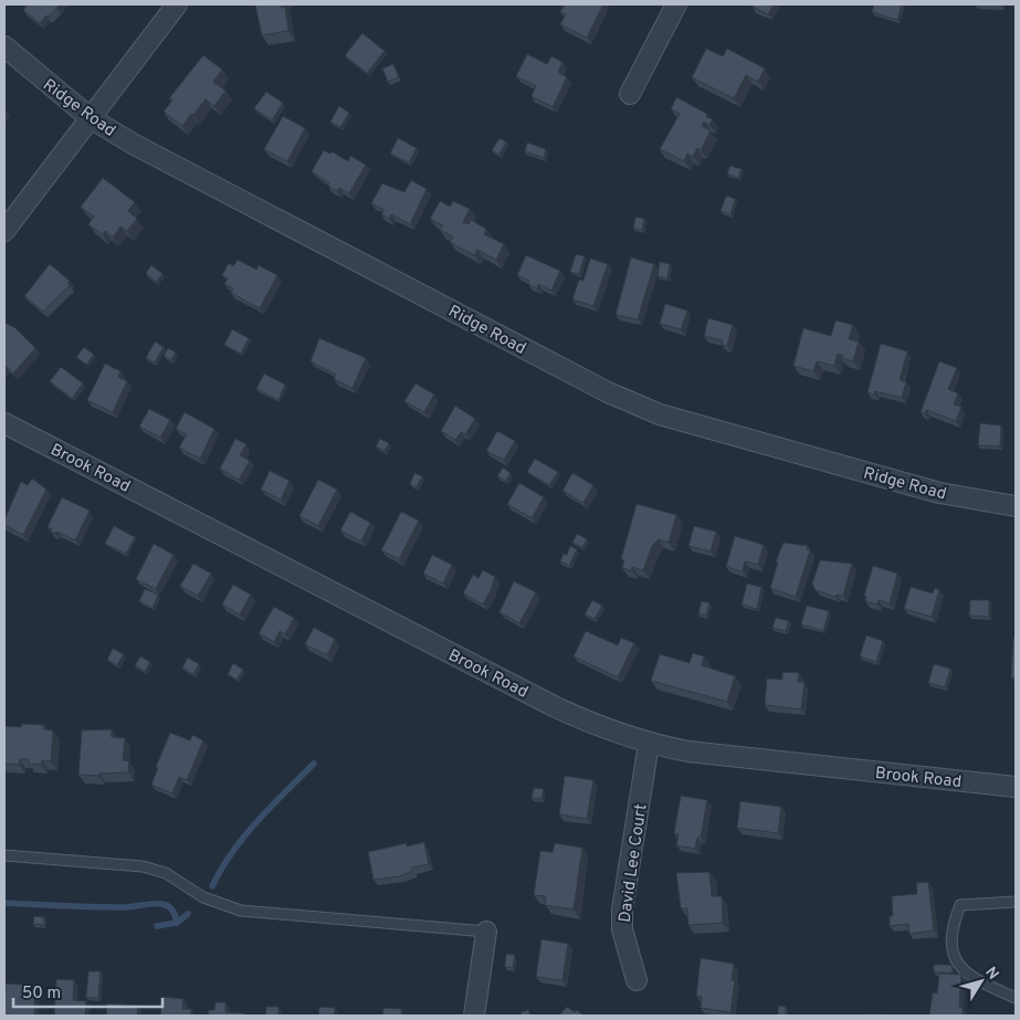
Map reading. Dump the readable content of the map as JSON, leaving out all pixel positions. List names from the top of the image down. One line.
{"streets":{"street":["Ridge Road","Brook Road","David Lee Court"]},"crossings":[["Brook Road","David Lee Court"]],"scale_bar":"50 m","north":"top right"}
